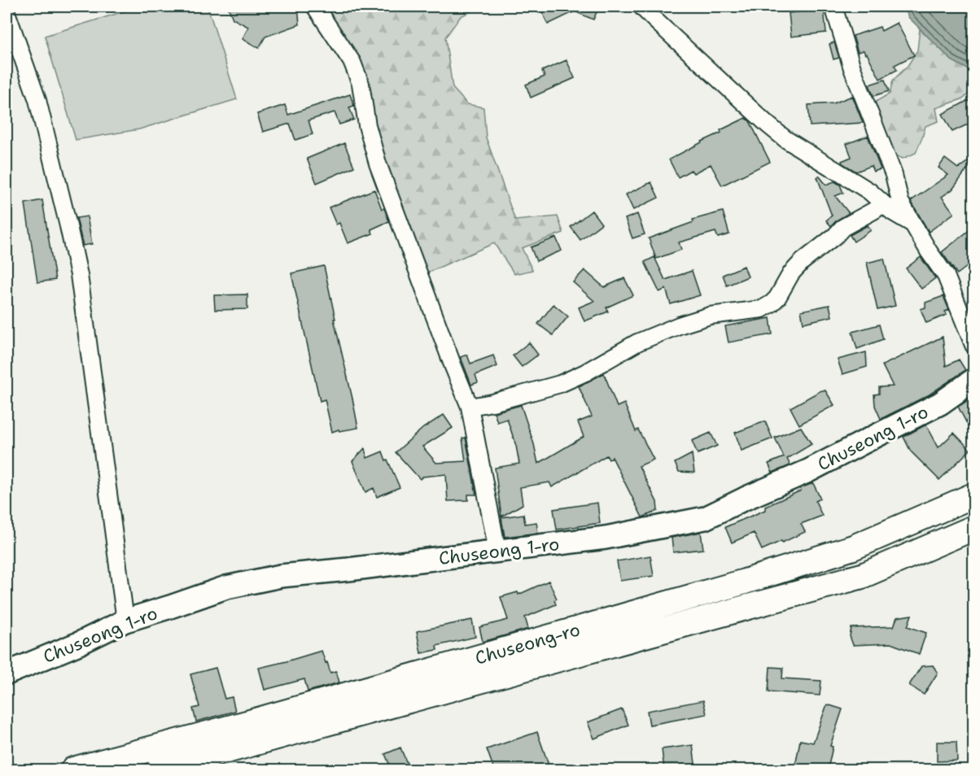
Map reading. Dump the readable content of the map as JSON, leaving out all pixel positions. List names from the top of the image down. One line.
{"streets":{"main road":["Chuseong-ro"],"street":["Chuseong 1-ro"]}}
